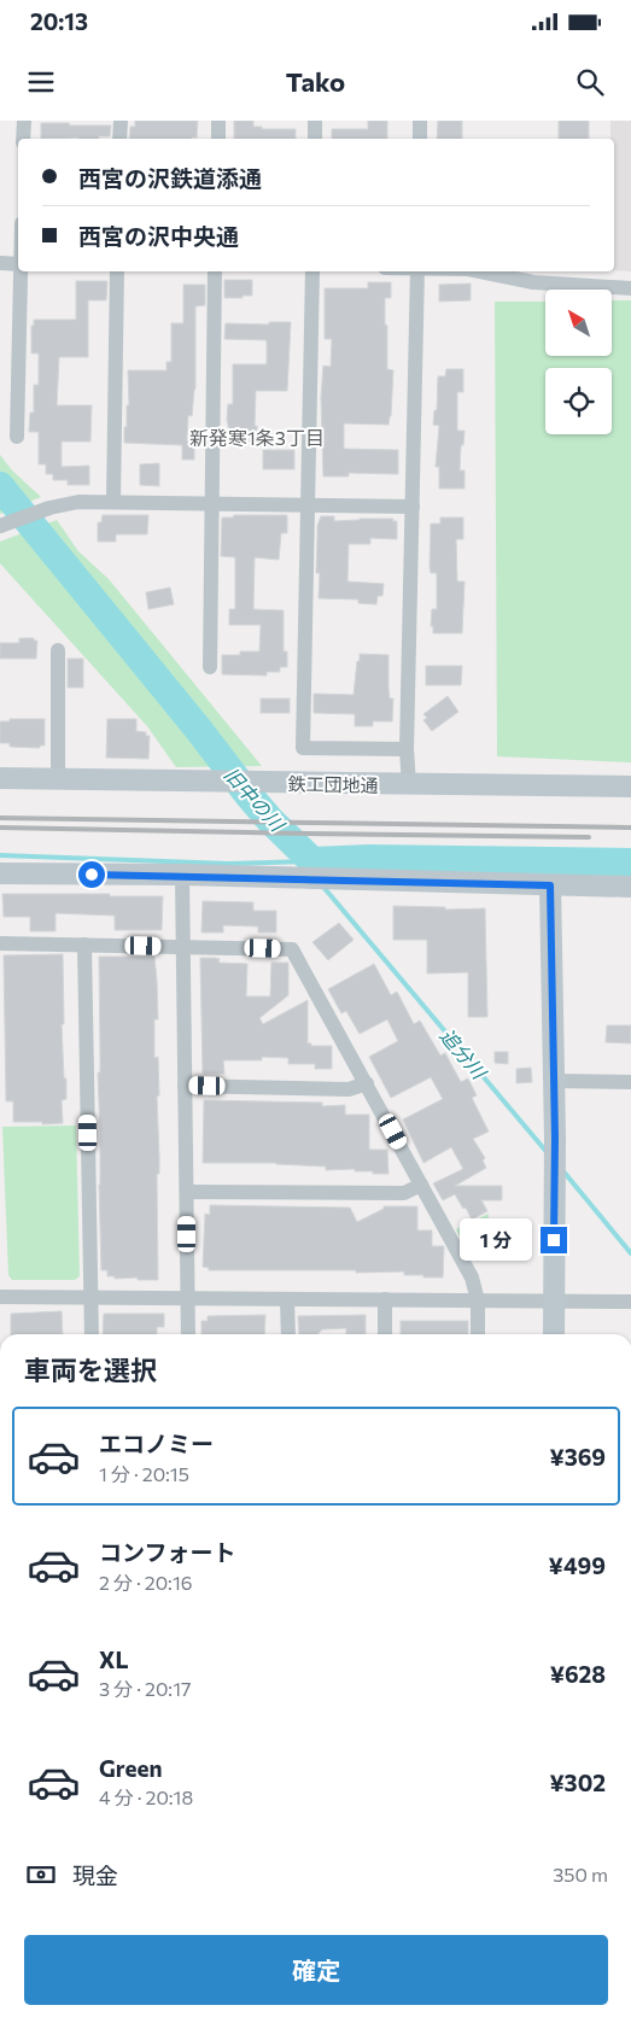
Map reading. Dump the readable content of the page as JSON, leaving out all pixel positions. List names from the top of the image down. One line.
{"streets":{"street":["鉄工団地通"]},"districts":["新発寒1条3丁目"],"water":["旧中の川","追分川"],"north":"top left","page":{"status":"20:13","header":"Tako","banner":["西宮の沢鉄道添通","西宮の沢中央通"],"bubble":"1 分","heading":"車両を選択","list":[{"name":"エコノミー","note":"1 分 · 20:15","value":"¥369"},{"name":"コンフォート","note":"2 分 · 20:16","value":"¥499"},{"name":"XL","note":"3 分 · 20:17","value":"¥628"},{"name":"Green","note":"4 分 · 20:18","value":"¥302"}],"pay":["現金","350 m"],"buttons":"確定"}}
